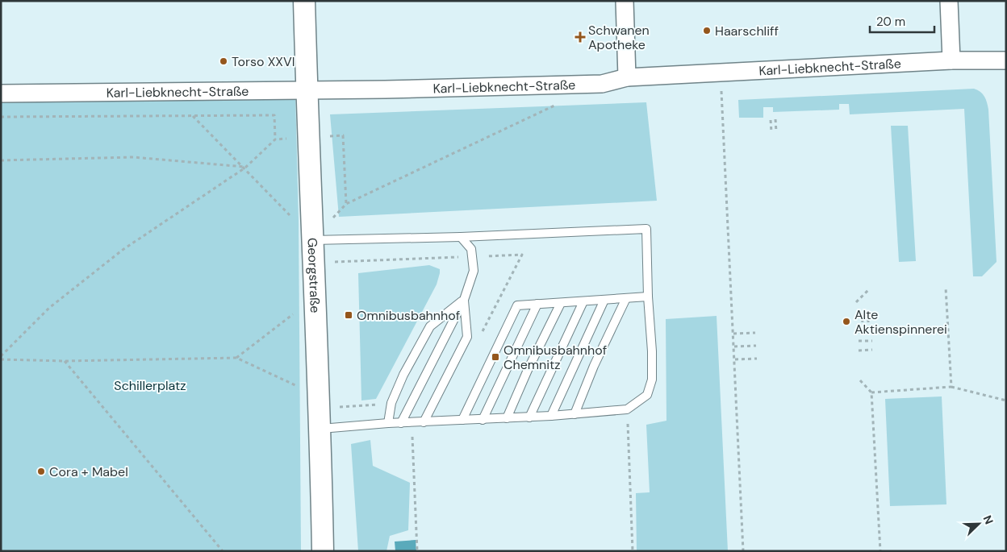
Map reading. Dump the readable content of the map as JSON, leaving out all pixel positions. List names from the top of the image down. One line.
{"streets":{"street":["Karl-Liebknecht-Straße","Georgstraße"]},"crossings":[["Karl-Liebknecht-Straße","Georgstraße"]],"parks":["Schillerplatz"],"places":{"other":["Haarschliff","Torso XXVI","Alte Aktienspinnerei","Cora + Mabel"],"health":["Schwanen Apotheke"],"transit":["Omnibusbahnhof","Omnibusbahnhof Chemnitz"]},"scale_bar":"20 m","north":"top right"}
